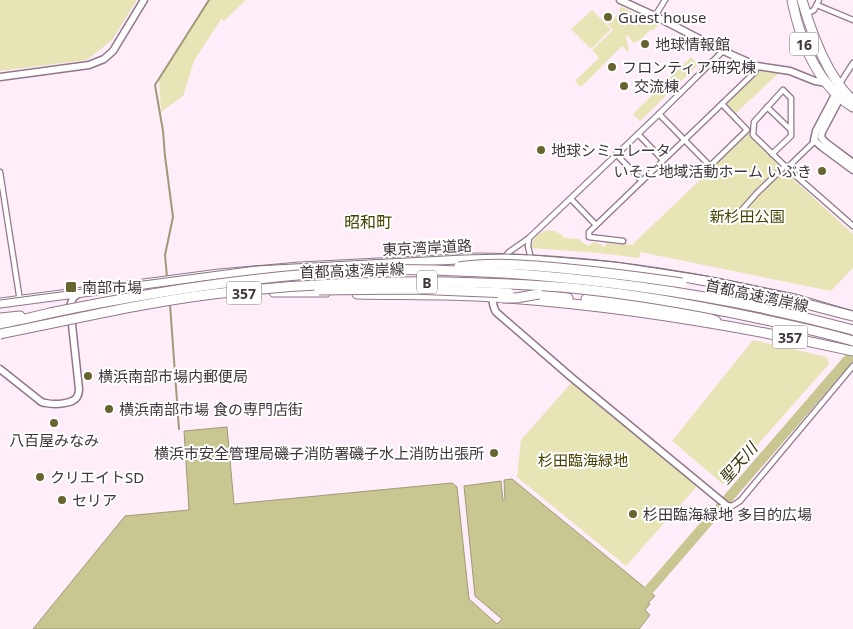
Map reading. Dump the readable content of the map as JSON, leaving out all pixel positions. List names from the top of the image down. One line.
{"streets":{"highway":["16","東京湾岸道路","首都高速湾岸線","B","357"]},"crossings":[["東京湾岸道路","B"],["首都高速湾岸線","B"],["首都高速湾岸線","357"]],"districts":["昭和町"],"water":["聖天川"],"parks":["新杉田公園","杉田臨海緑地"],"places":{"other":["Guest house","地球情報館","フロンティア研究棟","交流棟","地球シミュレータ","いそご地域活動ホーム いぶき","横浜南部市場内郵便局","横浜南部市場 食の専門店街","八百屋みなみ","横浜市安全管理局磯子消防署磯子水上消防出張所","クリエイトSD","セリア","杉田臨海緑地 多目的広場"],"transit":["南部市場"]}}
